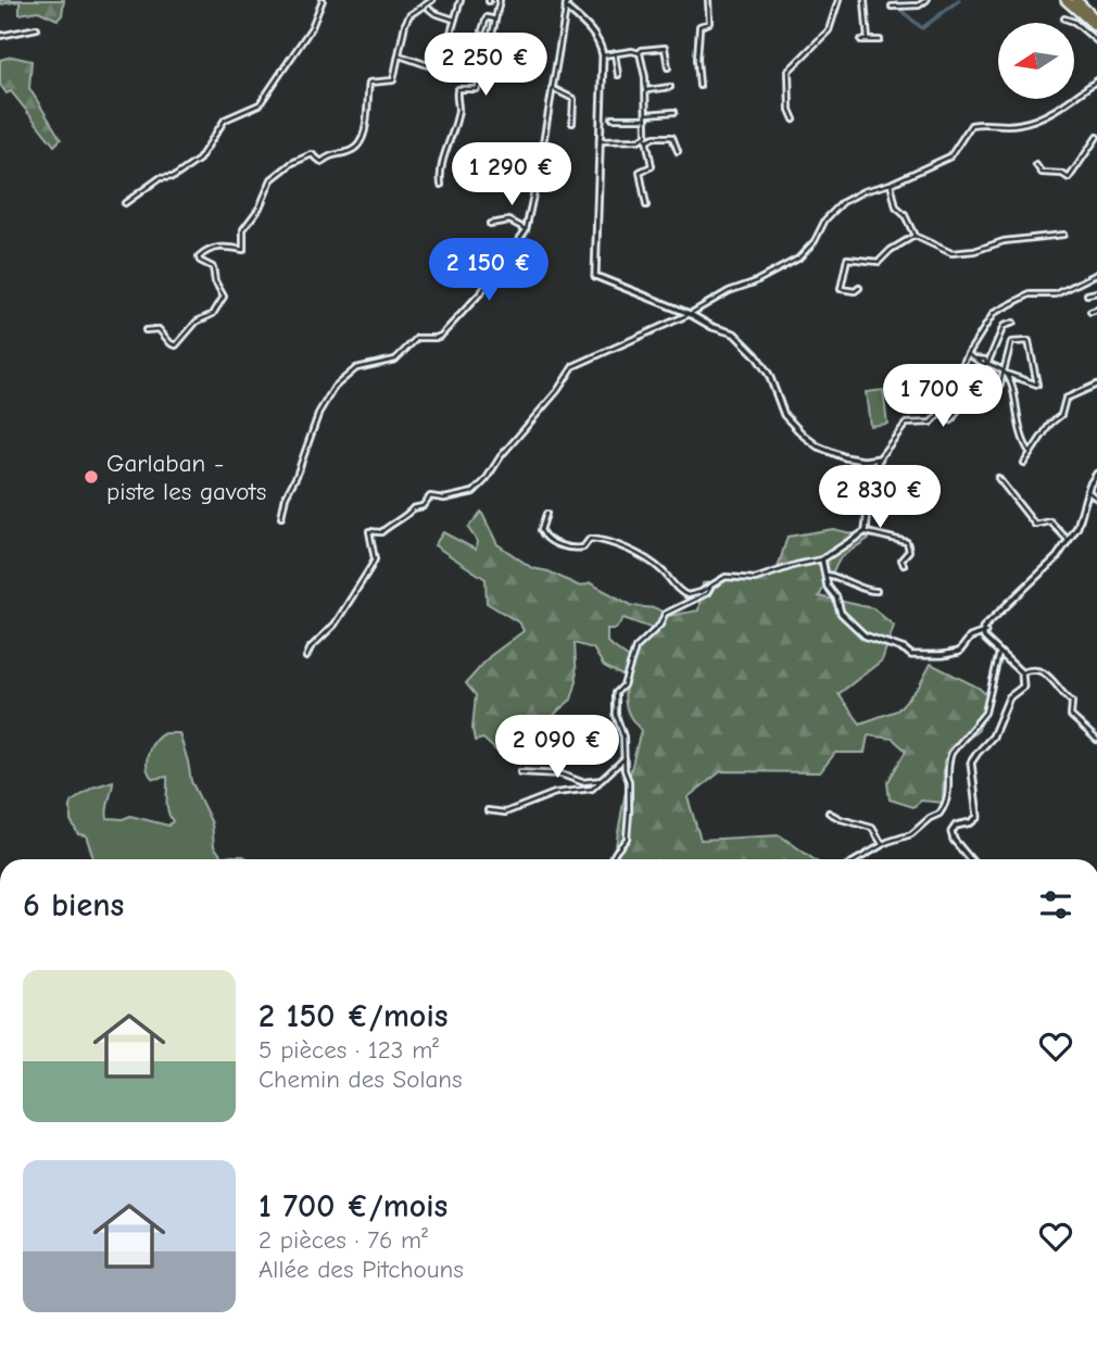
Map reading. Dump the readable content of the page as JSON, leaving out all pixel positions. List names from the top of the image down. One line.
{"places":["Garlaban - piste les gavots"],"north":"left","page":{"price":["2 250 €","1 290 €","2 150 €","1 700 €","2 830 €","2 090 €"],"heading":"6 biens","list":[{"name":"2 150 €/mois","note":"5 pièces · 123 m² · Chemin des Solans"},{"name":"1 700 €/mois","note":"2 pièces · 76 m² · Allée des Pitchouns"}]}}
